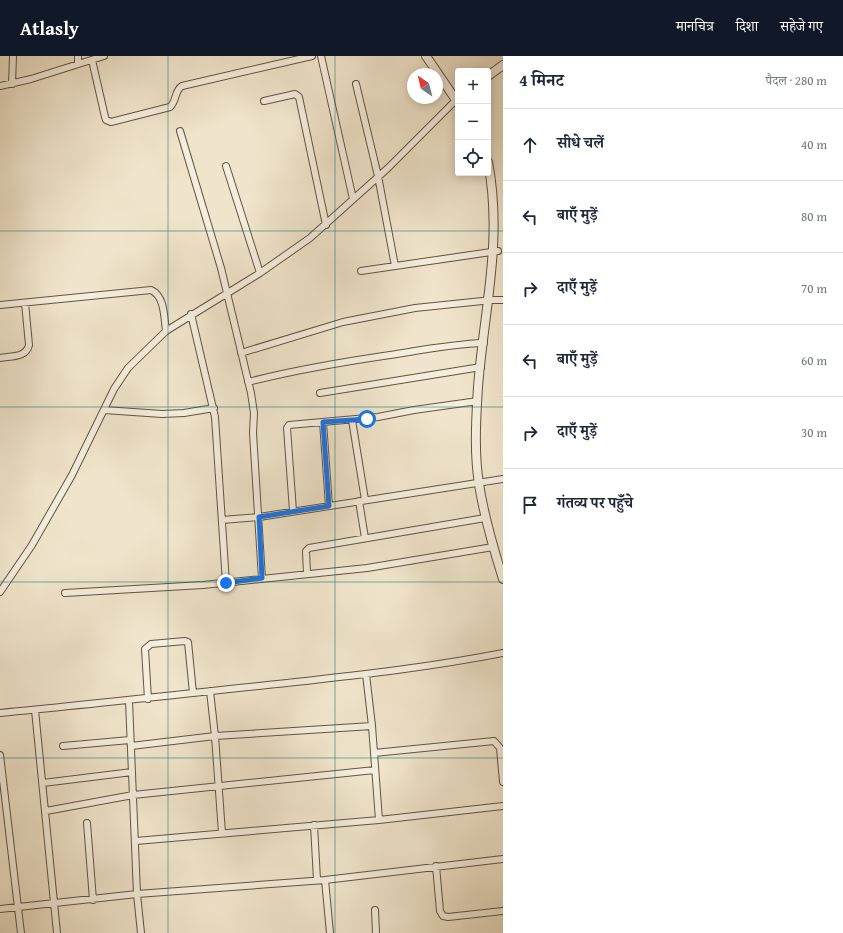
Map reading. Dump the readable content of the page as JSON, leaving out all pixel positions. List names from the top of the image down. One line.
{"north":"top left","page":{"header":"Atlasly","nav":["मानचित्र","दिशा","सहेजे गए"],"heading":["4 मिनट","पैदल · 280 m"],"map_buttons":["+","−"],"list":[["सीधे चलें","40 m"],["बाएँ मुड़ें","80 m"],["दाएँ मुड़ें","70 m"],["बाएँ मुड़ें","60 m"],["दाएँ मुड़ें","30 m"],"गंतव्य पर पहुँचे"]}}
